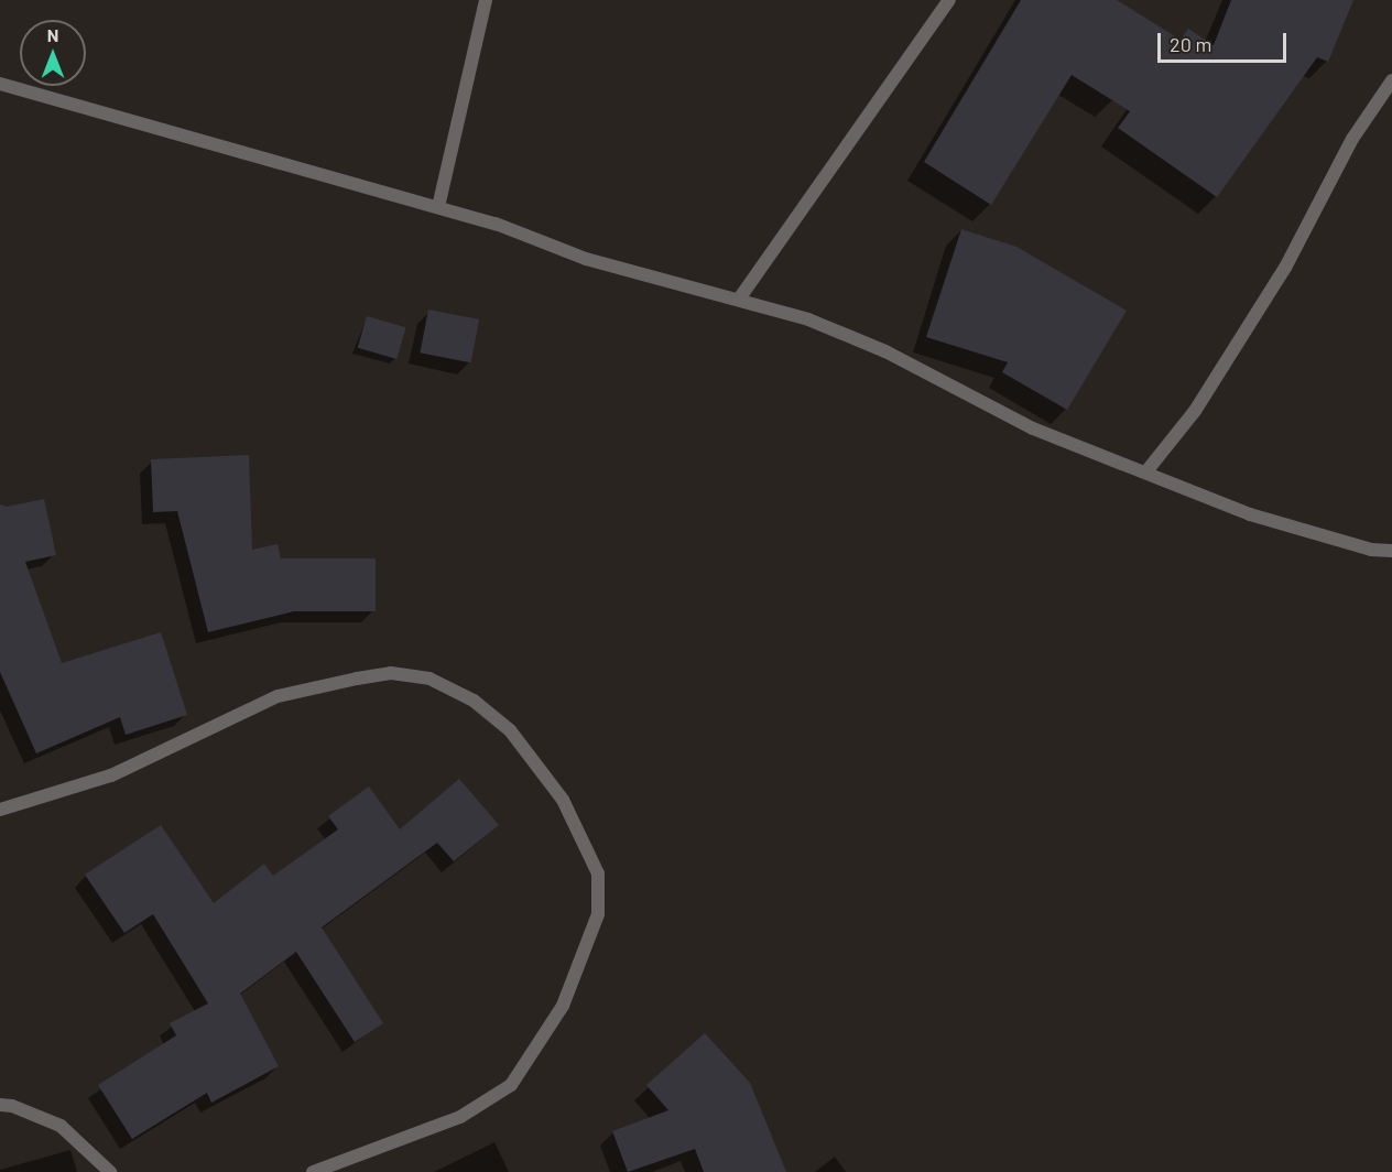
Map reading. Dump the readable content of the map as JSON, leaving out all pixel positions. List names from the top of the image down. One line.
{"scale_bar":"20 m","north":"top"}
